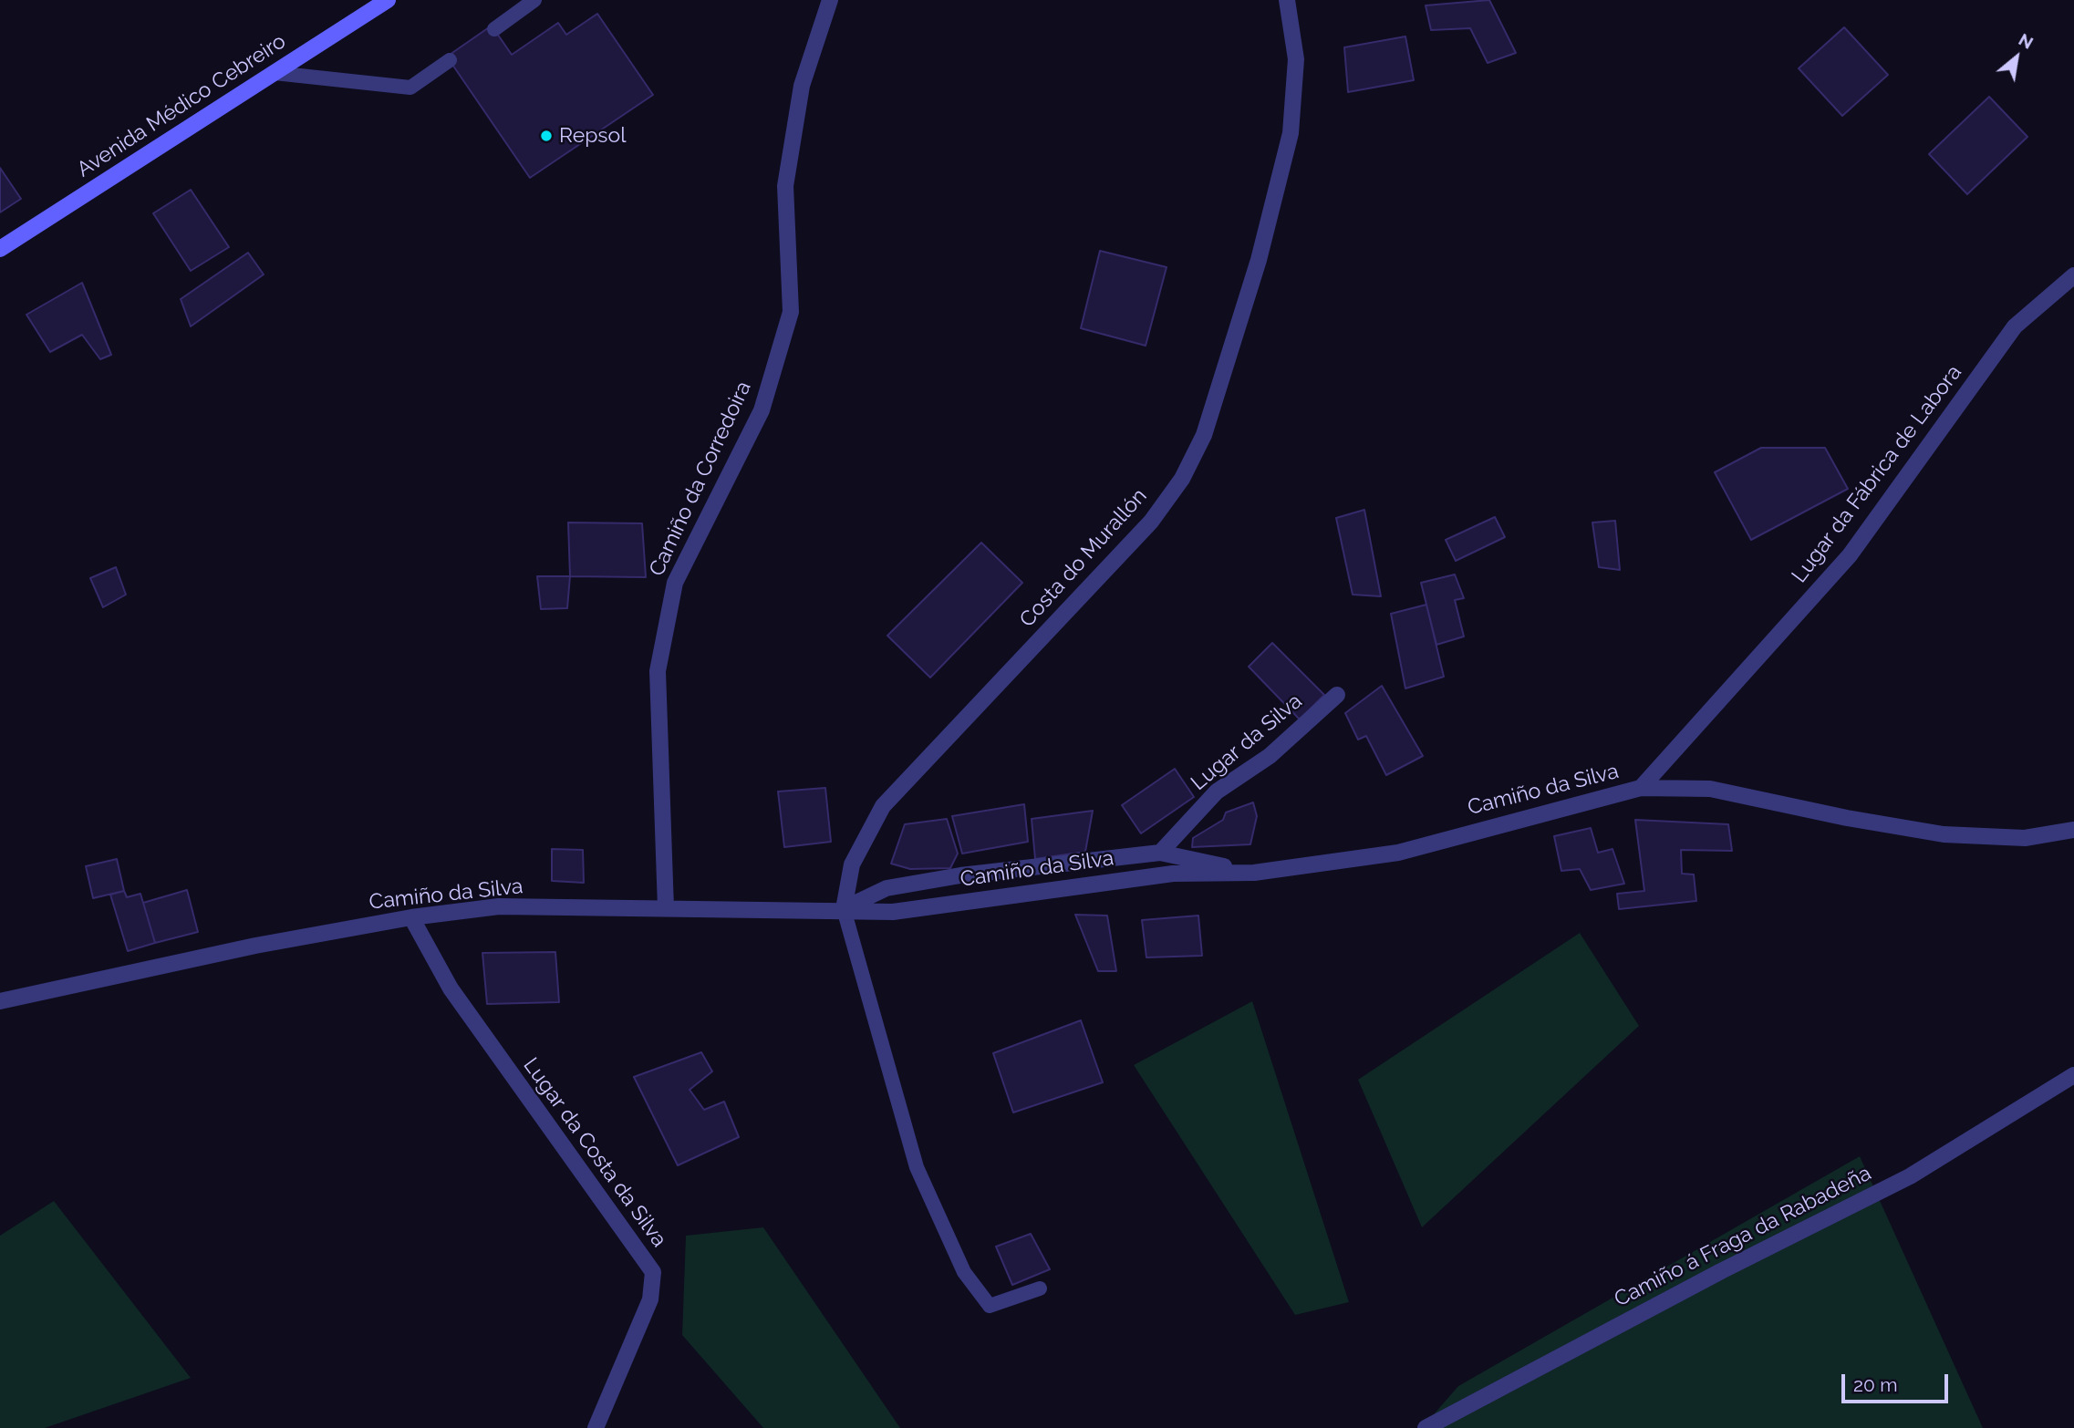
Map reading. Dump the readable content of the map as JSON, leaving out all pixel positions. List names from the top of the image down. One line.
{"streets":{"main road":["Avenida Médico Cebreiro"],"street":["Lugar da Fábrica de Labora","Camiño da Corredoira","Costa do Murallón","Lugar da Silva","Camiño da Silva","Lugar da Costa da Silva","Camiño á Fraga da Rabadeña"]},"crossings":[["Lugar da Fábrica de Labora","Camiño da Silva"],["Camiño da Corredoira","Camiño da Silva"],["Costa do Murallón","Camiño da Silva"],["Camiño da Silva","Lugar da Costa da Silva"]],"places":["Repsol"],"scale_bar":"20 m","north":"top right"}
